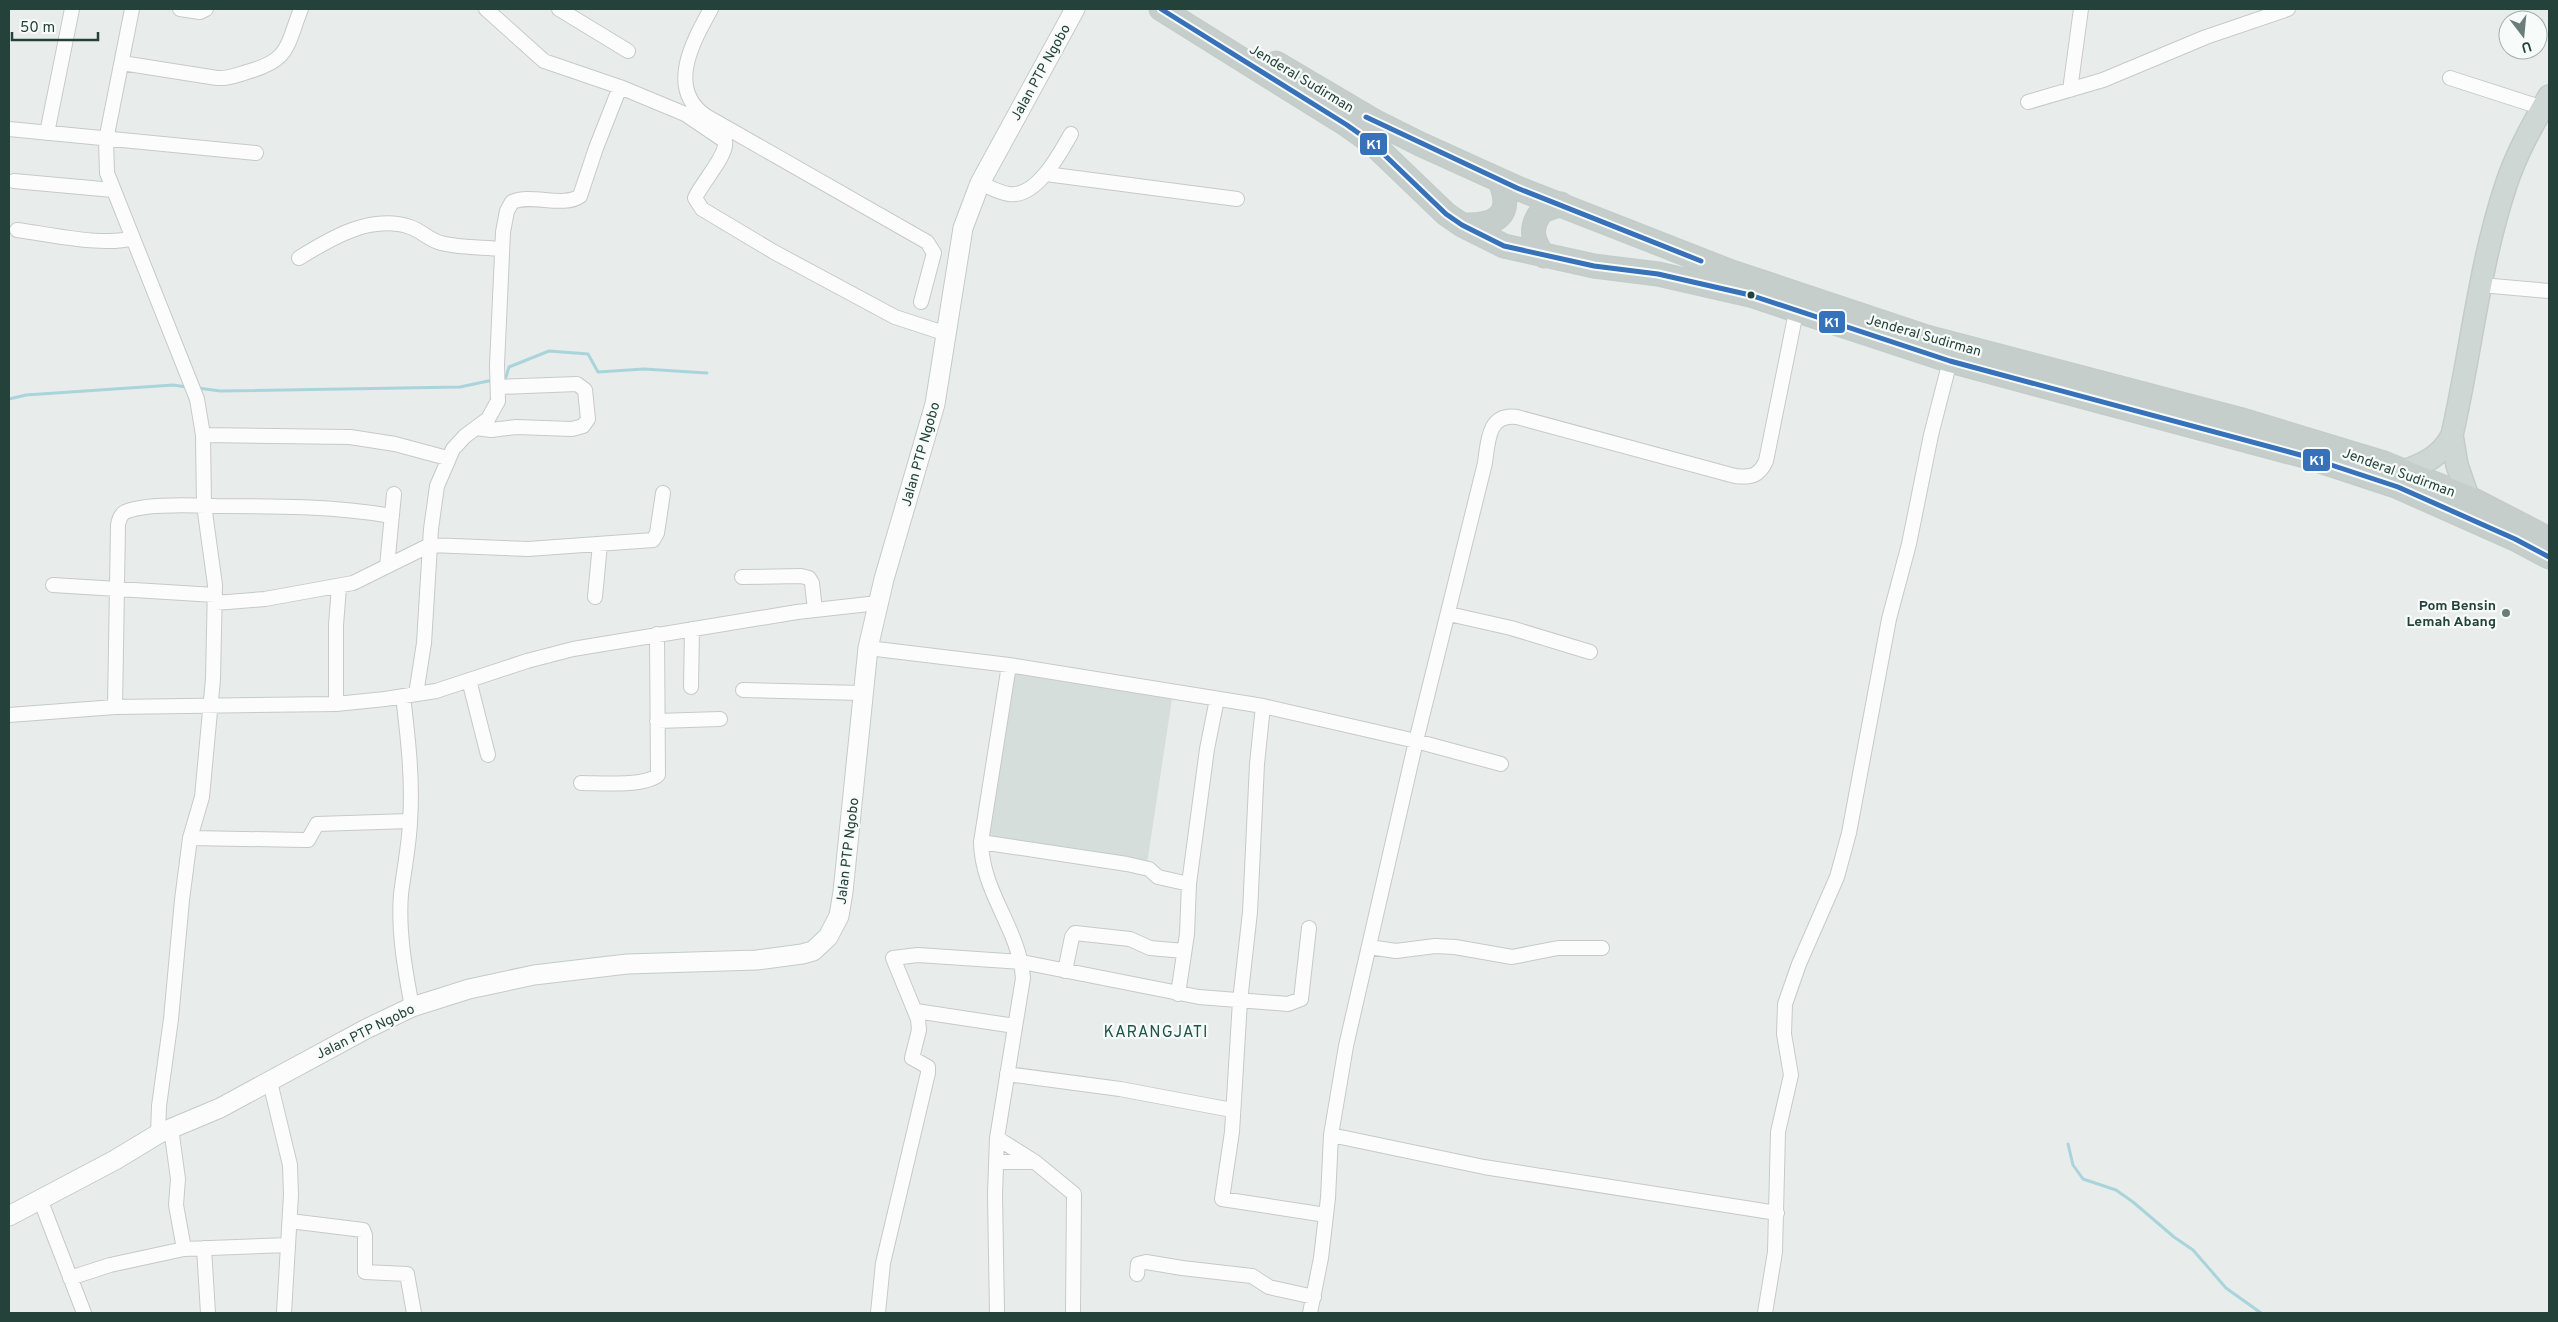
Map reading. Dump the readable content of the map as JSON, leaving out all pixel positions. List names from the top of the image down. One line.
{"streets":{"highway":["Jenderal Sudirman"],"main road":["Jalan PTP Ngobo"]},"districts":["KARANGJATI"],"places":["Pom Bensin Lemah Abang"],"lines":["transit line K1"],"scale_bar":"50 m","north":"bottom"}
